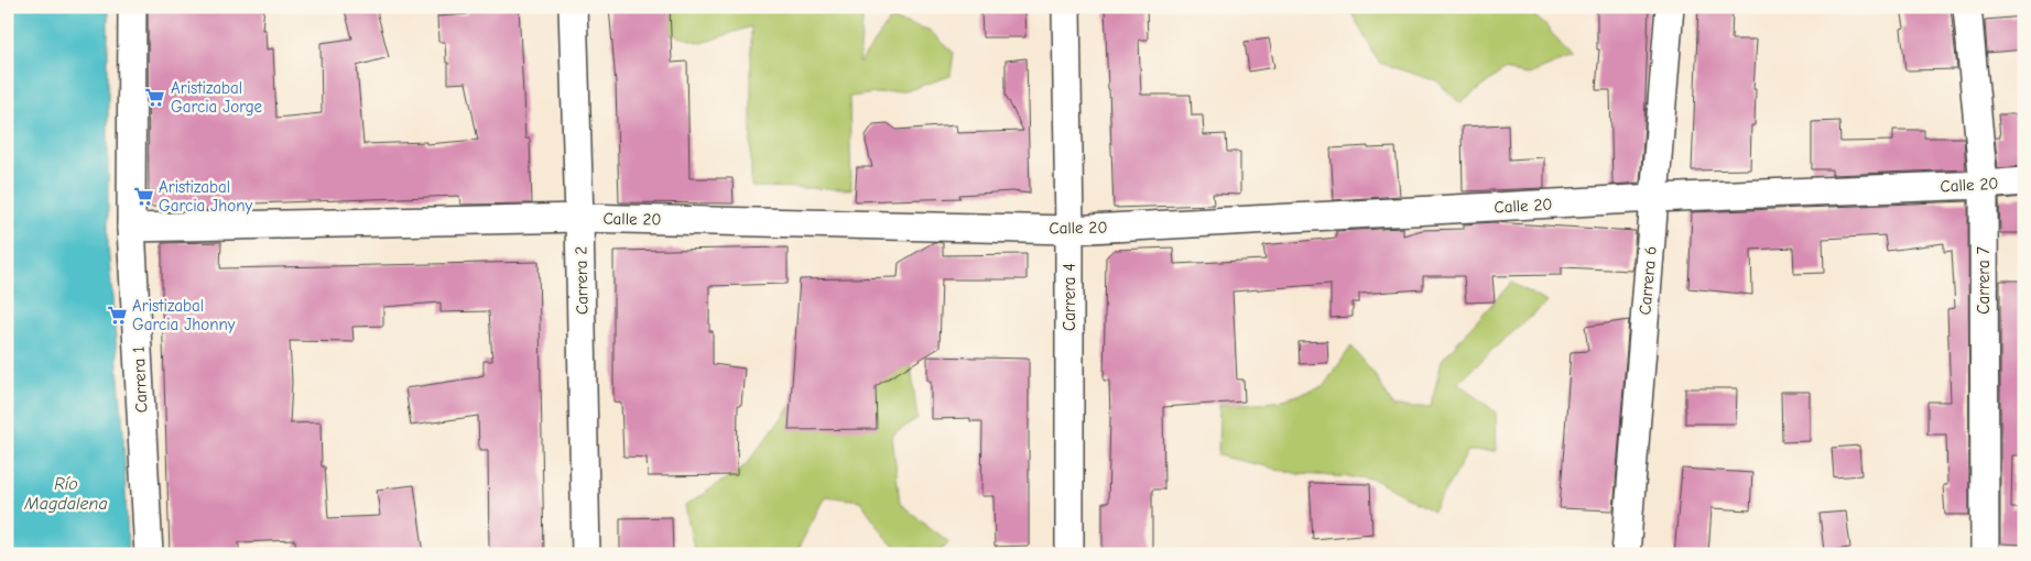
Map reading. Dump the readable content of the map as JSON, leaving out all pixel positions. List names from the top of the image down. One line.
{"streets":{"street":["Calle 20","Carrera 2","Carrera 6","Carrera 7","Carrera 4","Carrera 1"]},"crossings":[["Calle 20","Carrera 2"],["Calle 20","Carrera 6"],["Calle 20","Carrera 7"],["Calle 20","Carrera 4"],["Calle 20","Carrera 1"]],"water":["Río Magdalena"],"places":{"supermarket":["Aristizabal Garcia Jorge","Aristizabal Garcia Jhony","Aristizabal Garcia Jhonny"]}}
